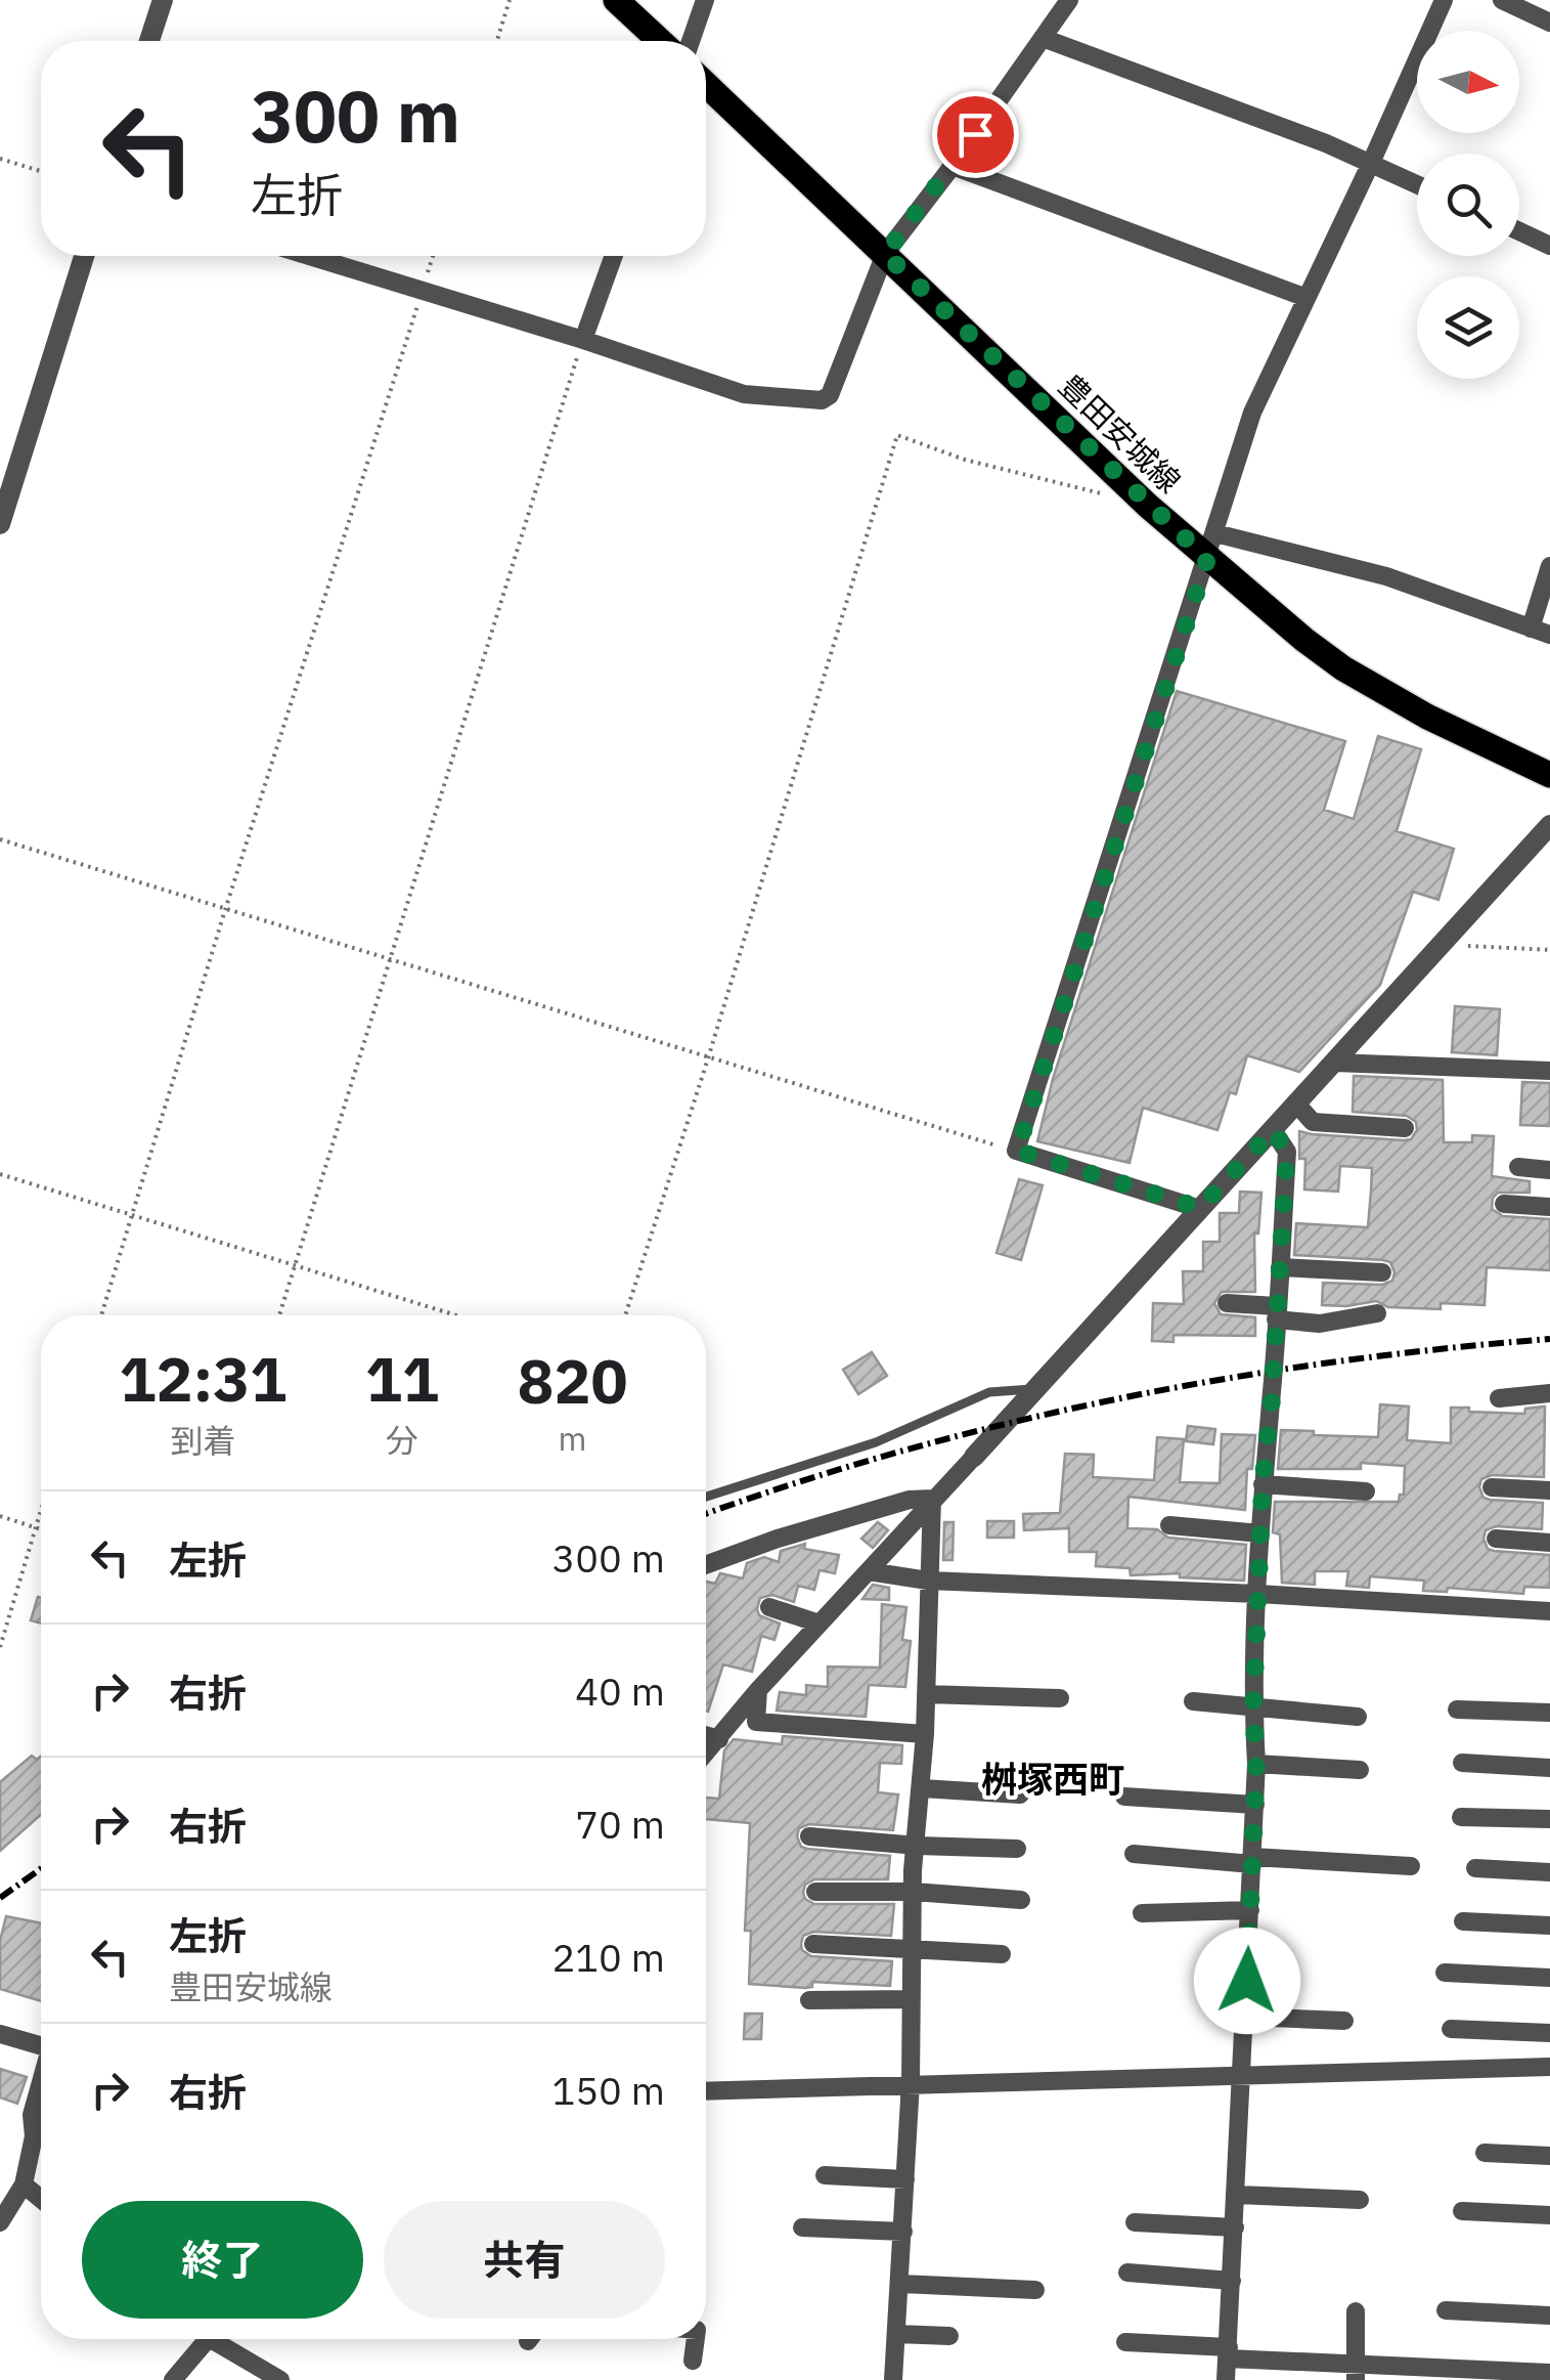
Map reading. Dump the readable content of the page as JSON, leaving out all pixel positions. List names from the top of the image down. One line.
{"streets":{"main road":["豊田安城線"]},"districts":["桝塚西町"],"north":"right","page":{"turn":["300 m","左折"],"eta":["12:31","到着","11","分","820","m"],"list":[{"name":"左折","value":"300 m"},{"name":"右折","value":"40 m"},{"name":"右折","value":"70 m"},{"name":"左折","note":"豊田安城線","value":"210 m"},{"name":"右折","value":"150 m"}],"buttons":["終了","共有"]}}
